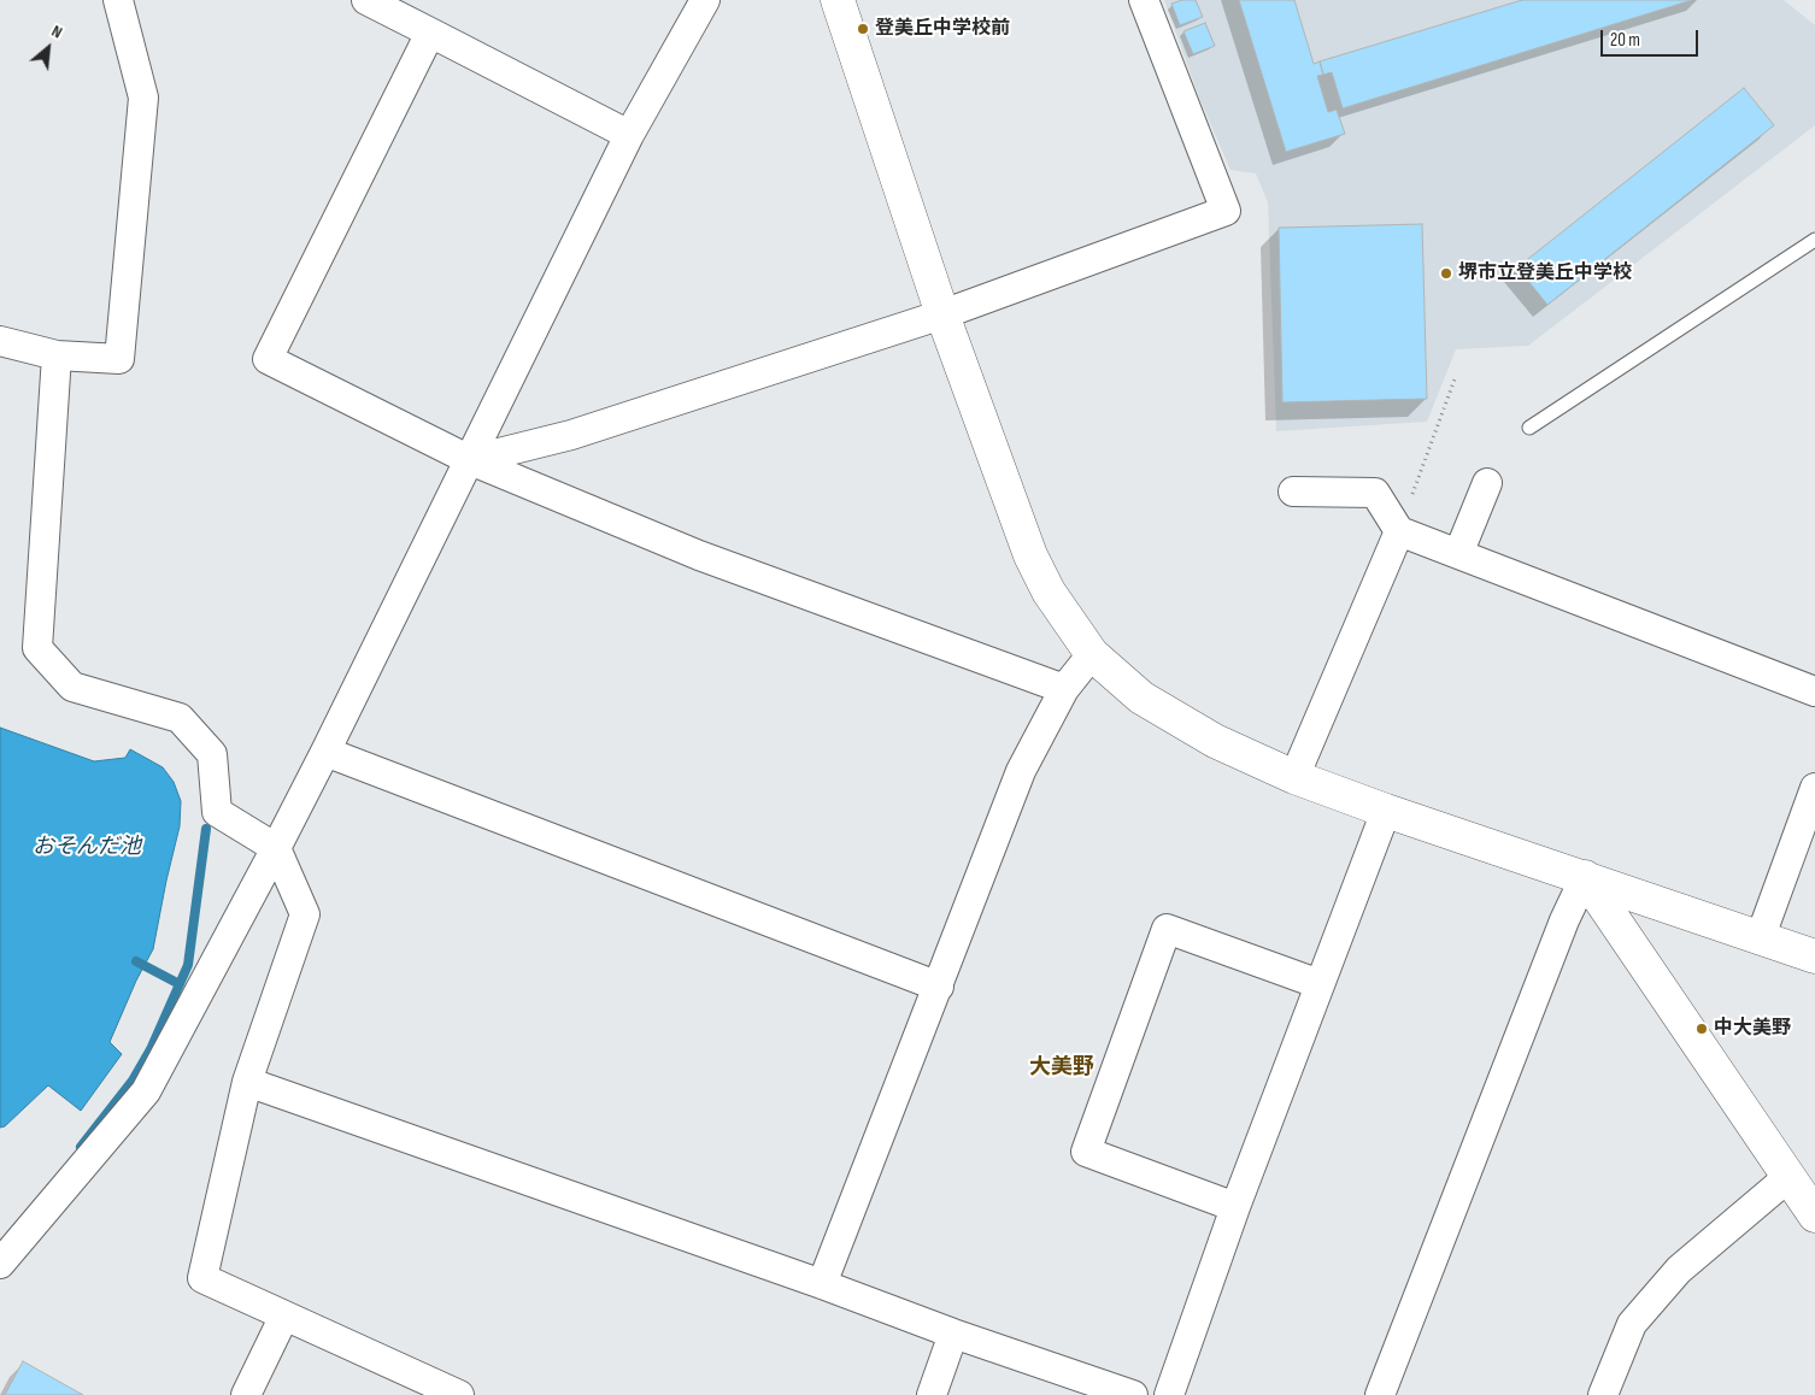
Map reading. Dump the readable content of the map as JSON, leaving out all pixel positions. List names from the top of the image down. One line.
{"districts":["大美野"],"water":["おそんだ池"],"places":["登美丘中学校前","堺市立登美丘中学校","中大美野"],"scale_bar":"20 m","north":"top right"}
